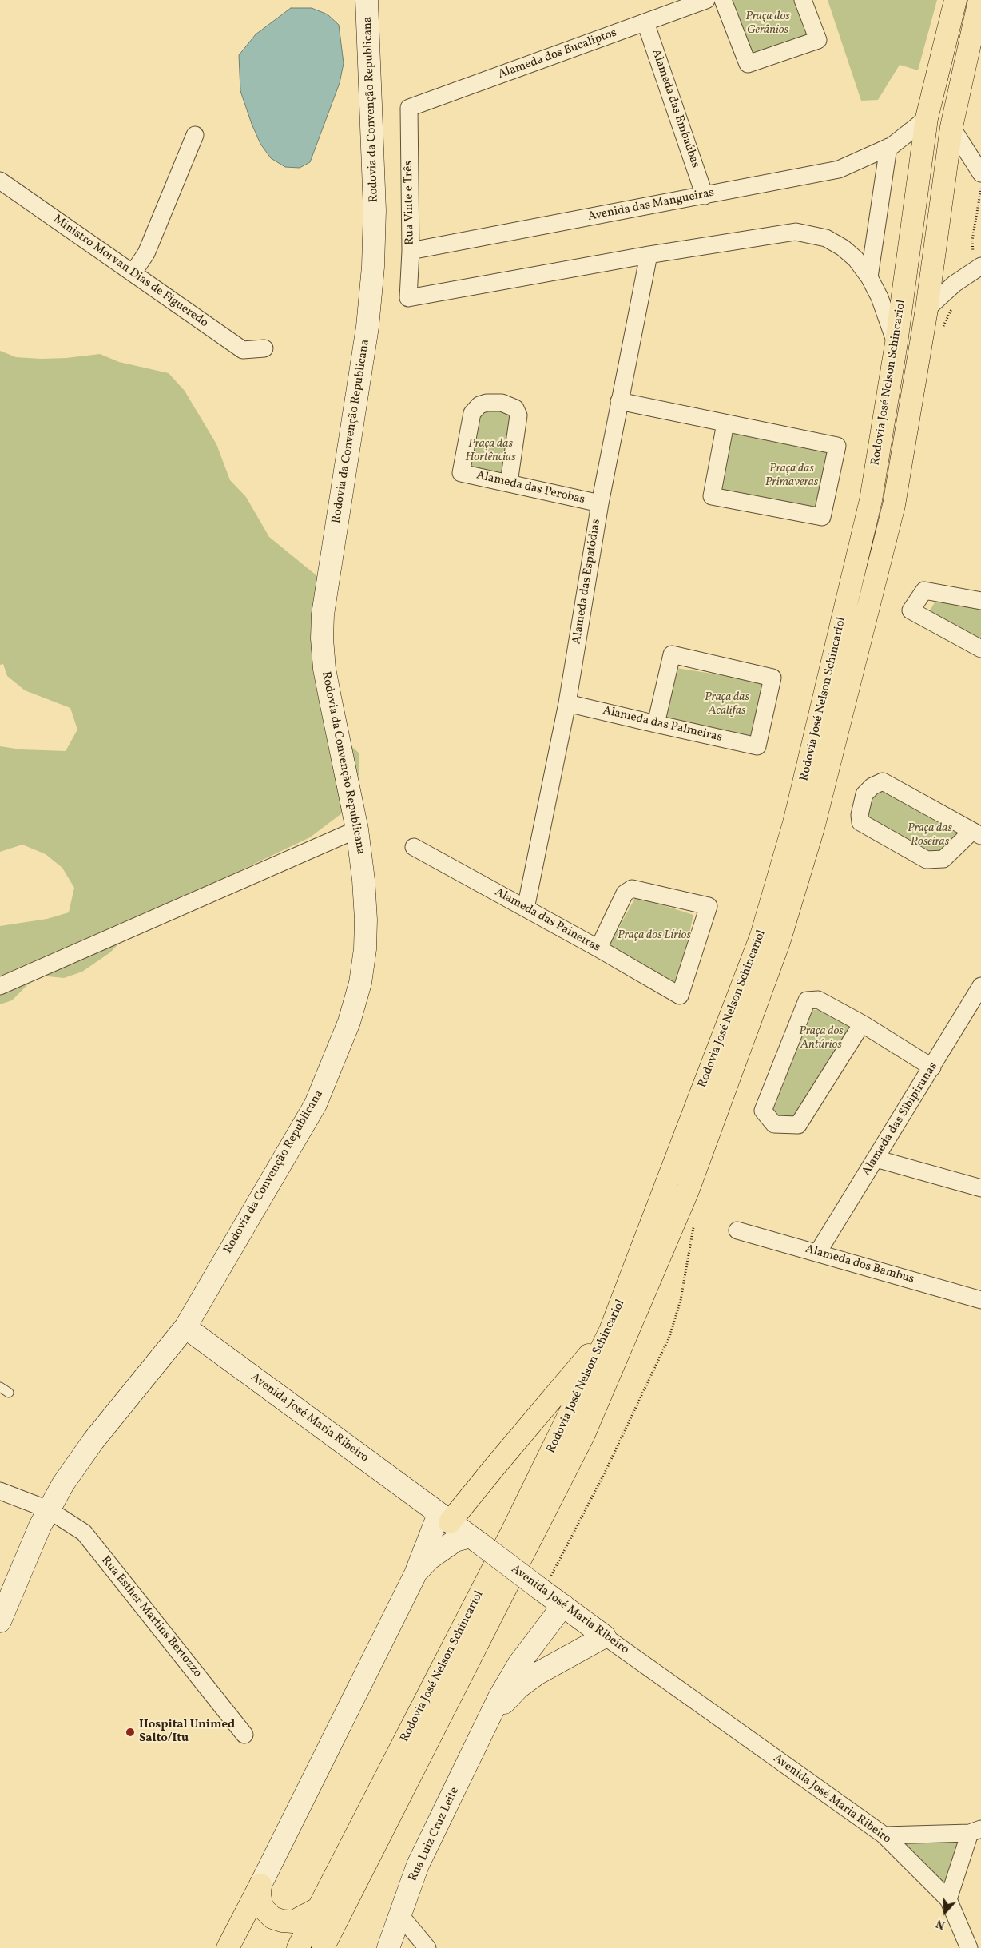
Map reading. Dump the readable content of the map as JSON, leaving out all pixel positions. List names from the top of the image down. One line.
{"streets":{"main road":["Rodovia da Convenção Republicana","Rodovia José Nelson Schincariol","Avenida José Maria Ribeiro","Rua Luiz Cruz Leite"],"street":["Alameda dos Eucaliptos","Alameda das Embaúbas","Rua Vinte e Três","Avenida das Mangueiras","Ministro Morvan Dias de Figueredo","Alameda das Perobas","Alameda das Espatódias","Alameda das Palmeiras","Alameda das Paineiras","Alameda das Sibipirunas","Alameda dos Bambus","Rua Esther Martins Bertozzo"]},"crossings":[["Alameda dos Eucaliptos","Alameda das Embaúbas"],["Alameda dos Eucaliptos","Rua Vinte e Três"],["Alameda das Embaúbas","Avenida das Mangueiras"],["Rodovia da Convenção Republicana","Avenida José Maria Ribeiro"],["Rodovia da Convenção Republicana","Rua Esther Martins Bertozzo"],["Rua Vinte e Três","Avenida das Mangueiras"],["Rua Vinte e Três","Alameda das Espatódias"],["Avenida das Mangueiras","Rodovia José Nelson Schincariol"],["Alameda das Perobas","Alameda das Espatódias"],["Alameda das Espatódias","Alameda das Palmeiras"],["Alameda das Espatódias","Alameda das Paineiras"],["Alameda das Sibipirunas","Alameda dos Bambus"],["Avenida José Maria Ribeiro","Rua Luiz Cruz Leite"]],"parks":["Praça dos Gerânios","Praça das Hortências","Praça das Primaveras","Praça das Acalifas","Praça das Roseiras","Praça dos Lírios","Praça dos Antúrios"],"places":["Hospital Unimed Salto/Itu"],"north":"bottom"}
